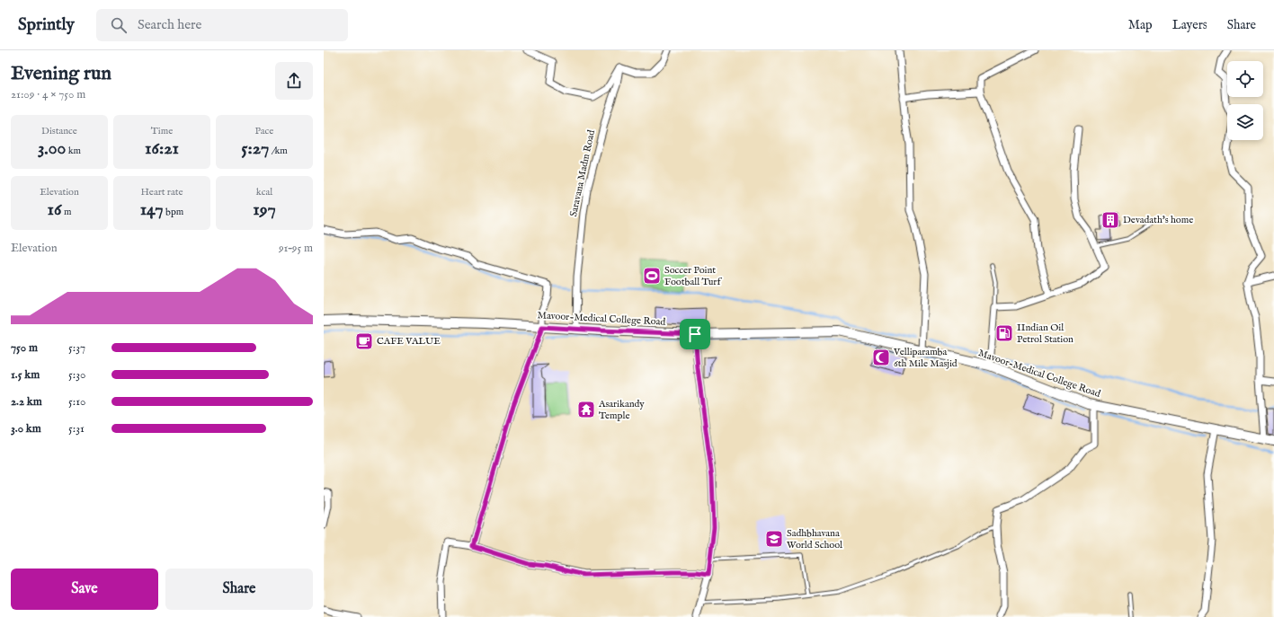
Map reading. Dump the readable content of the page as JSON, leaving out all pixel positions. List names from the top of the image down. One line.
{"streets":{"main road":["Mavoor-Medical College Road"],"street":["Saravana Madm Road"]},"crossings":[["Saravana Madm Road","Mavoor-Medical College Road"]],"places":{"building":["Devadath's home"],"sports":["Soccer Point Football Turf"],"fuel station":["IIndian Oil Petrol Station"],"cafe":["CAFE VALUE"],"mosque":["Velliparamba 6th Mile Masjid"],"temple":["Asarikandy Temple"],"school or university":["Sadhbhavana World School"]},"page":{"header":"Sprintly","search":"Search here","nav":["Map","Layers","Share"],"heading":["Evening run","21:09 · 4 × 750 m"],"stats":[["Distance","3.00 km"],["Time","16:21"],["Pace","5:27 /km"],["Elevation","16 m"],["Heart rate","147 bpm"],["kcal","197"]],"chart":["Elevation","91–95 m"],"list":[{"name":"750 m","note":"5:37"},{"name":"1.5 km","note":"5:30"},{"name":"2.2 km","note":"5:10"},{"name":"3.0 km","note":"5:31"}],"buttons":["Save","Share"]}}
